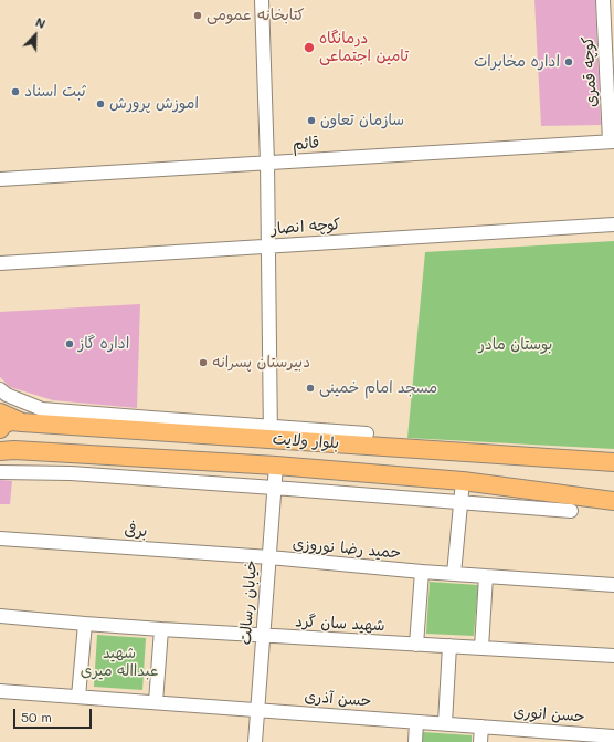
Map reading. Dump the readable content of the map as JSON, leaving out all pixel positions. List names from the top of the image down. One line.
{"streets":{"main road":["بلوار ولایت"],"street":["کوچه قمری","قائم","کوچه انصار","برفی","حمید رضا نوروزی","خیابان رسالت","شهید سان گرد","حسن آذری","حسن انوری"]},"crossings":[["کوچه قمری","قائم"],["بلوار ولایت","خیابان رسالت"],["برفی","حمید رضا نوروزی"],["برفی","خیابان رسالت"],["حمید رضا نوروزی","خیابان رسالت"],["خیابان رسالت","شهید سان گرد"],["خیابان رسالت","حسن آذری"],["حسن آذری","حسن انوری"]],"parks":["بوستان مادر","شهید عبدااله میری"],"places":["کتابخانه عمومی","درمانگاه تامین اجتماعی","اداره مخابرات","ثبت اسناد","اموزش پرورش","سازمان تعاون","اداره گاز","دبیرستان پسرانه","مسجد امام خمینی"],"scale_bar":"50 m","north":"top right"}
